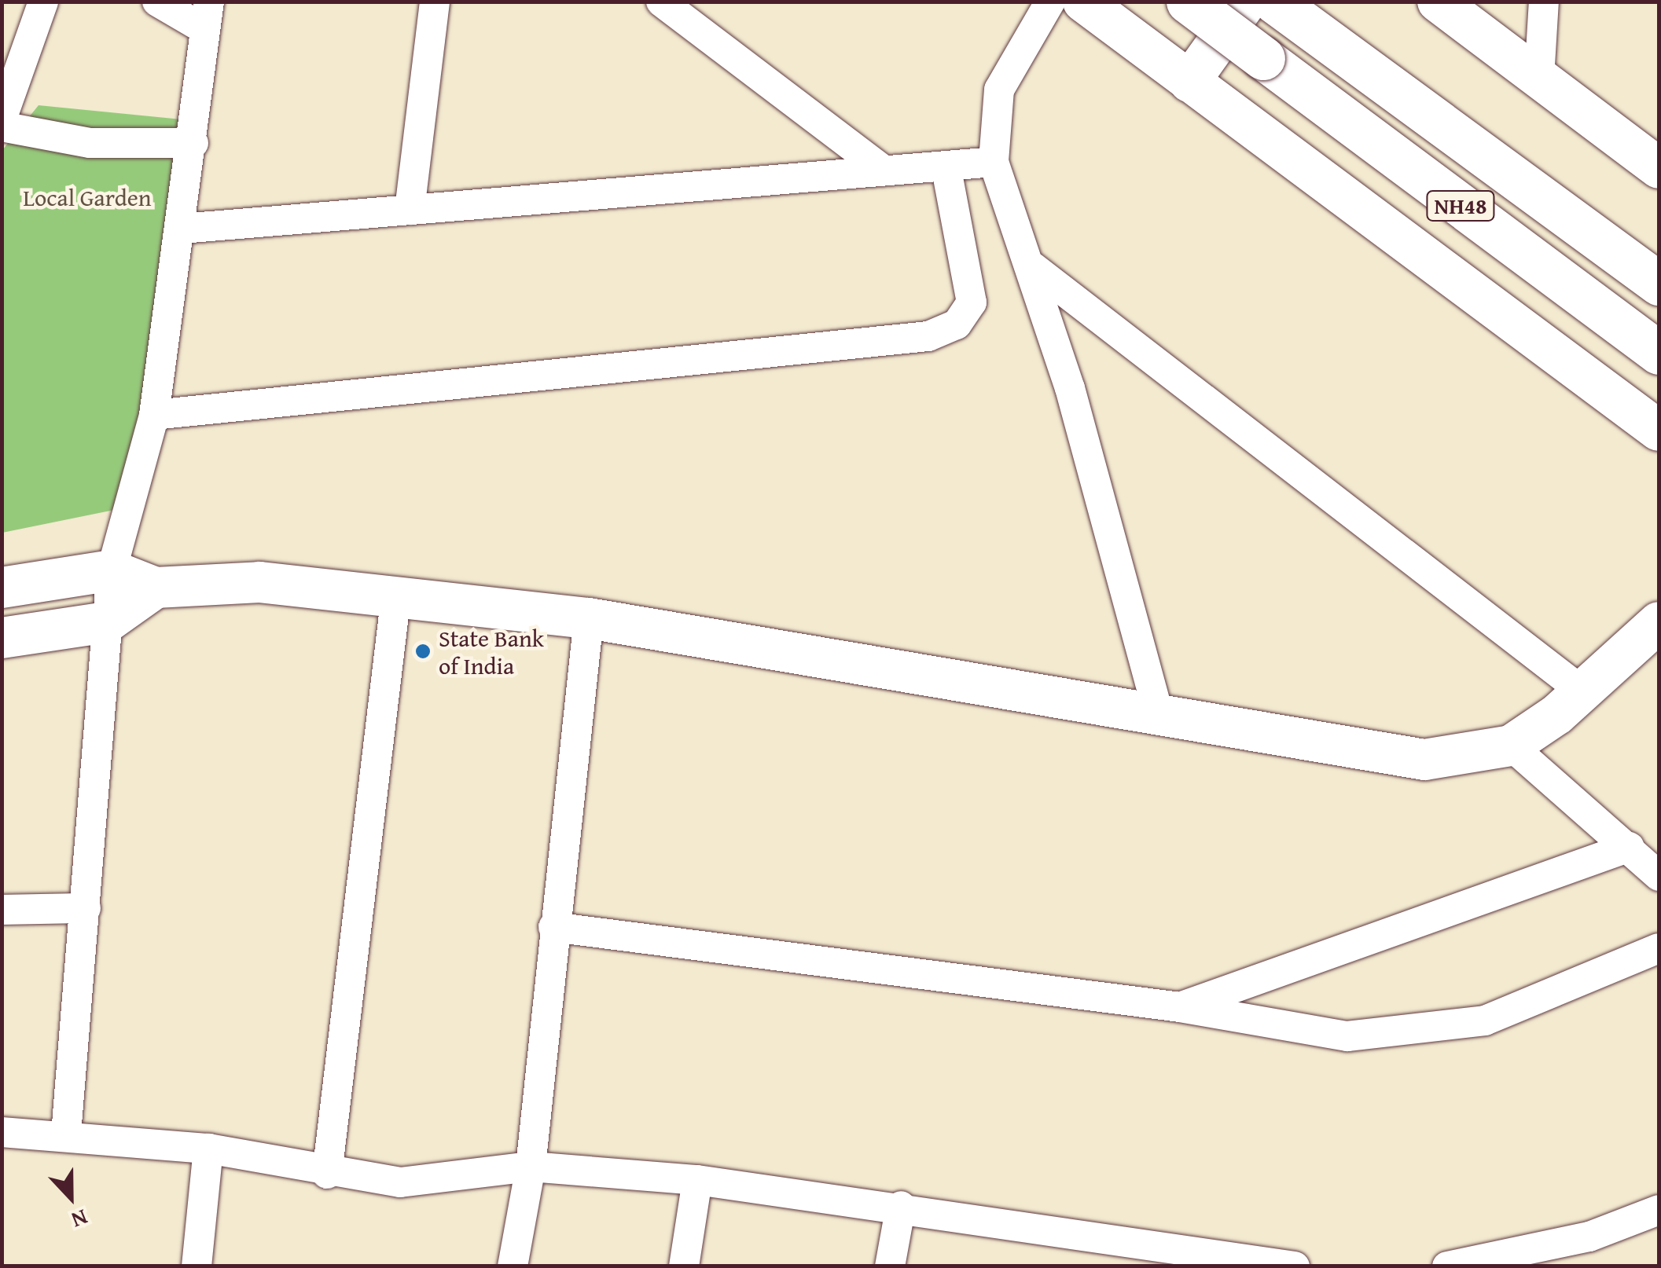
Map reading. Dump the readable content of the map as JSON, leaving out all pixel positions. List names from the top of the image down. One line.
{"streets":{"highway":["NH48"]},"parks":["Local Garden"],"places":["State Bank of India"],"north":"bottom"}
